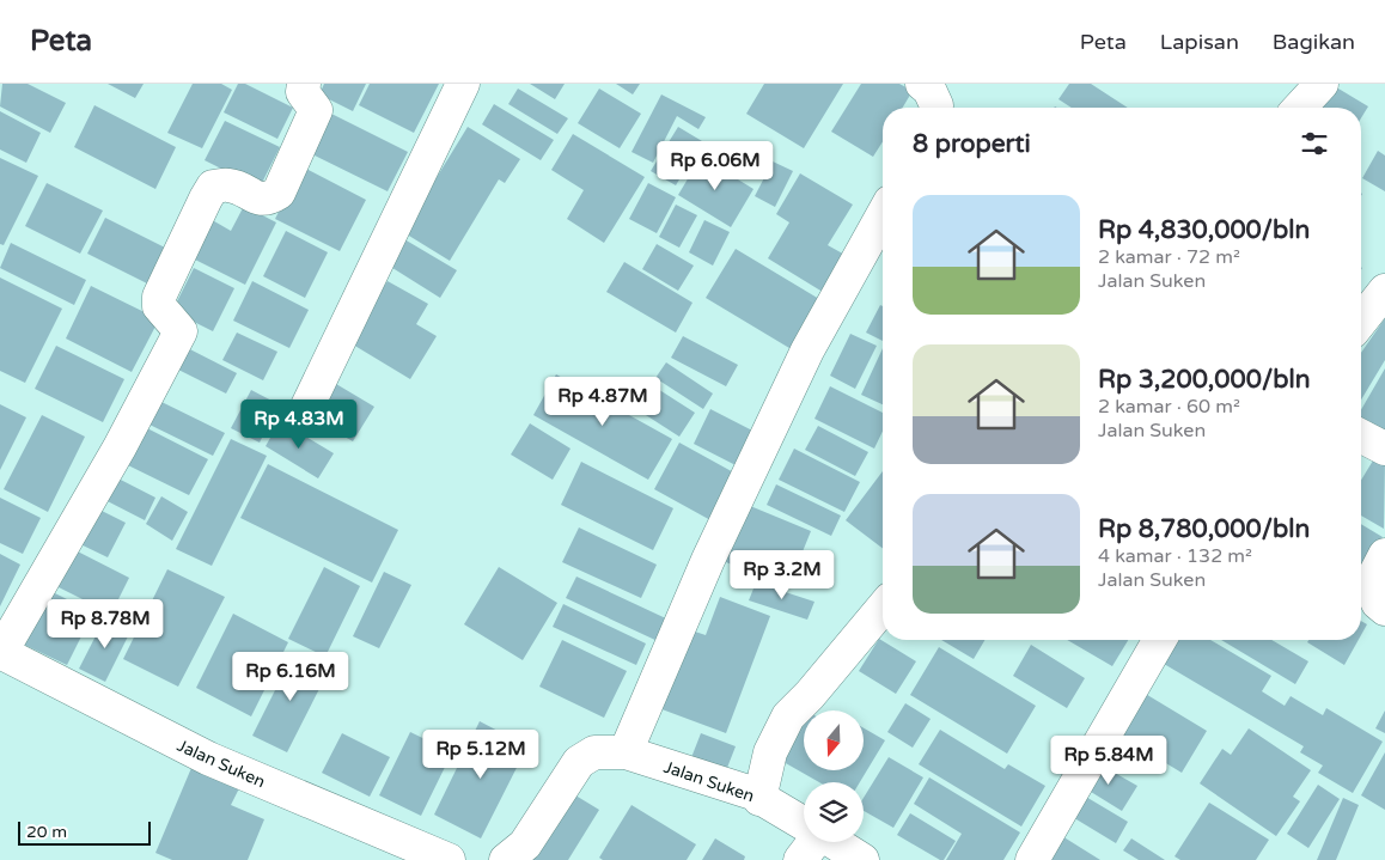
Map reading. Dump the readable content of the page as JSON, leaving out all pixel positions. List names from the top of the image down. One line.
{"streets":{"street":["Jalan Suken"]},"scale_bar":"20 m","north":"bottom","page":{"header":"Peta","nav":["Peta","Lapisan","Bagikan"],"heading":"8 properti","price":["Rp 6.06M","Rp 4.87M","Rp 4.83M","Rp 3.2M","Rp 8.78M","Rp 6.16M","Rp 5.12M","Rp 5.84M"],"list":[{"name":"Rp 4,830,000/bln","note":"2 kamar · 72 m² · Jalan Suken"},{"name":"Rp 3,200,000/bln","note":"2 kamar · 60 m² · Jalan Suken"},{"name":"Rp 8,780,000/bln","note":"4 kamar · 132 m² · Jalan Suken"}],"scale":"20 m"}}
